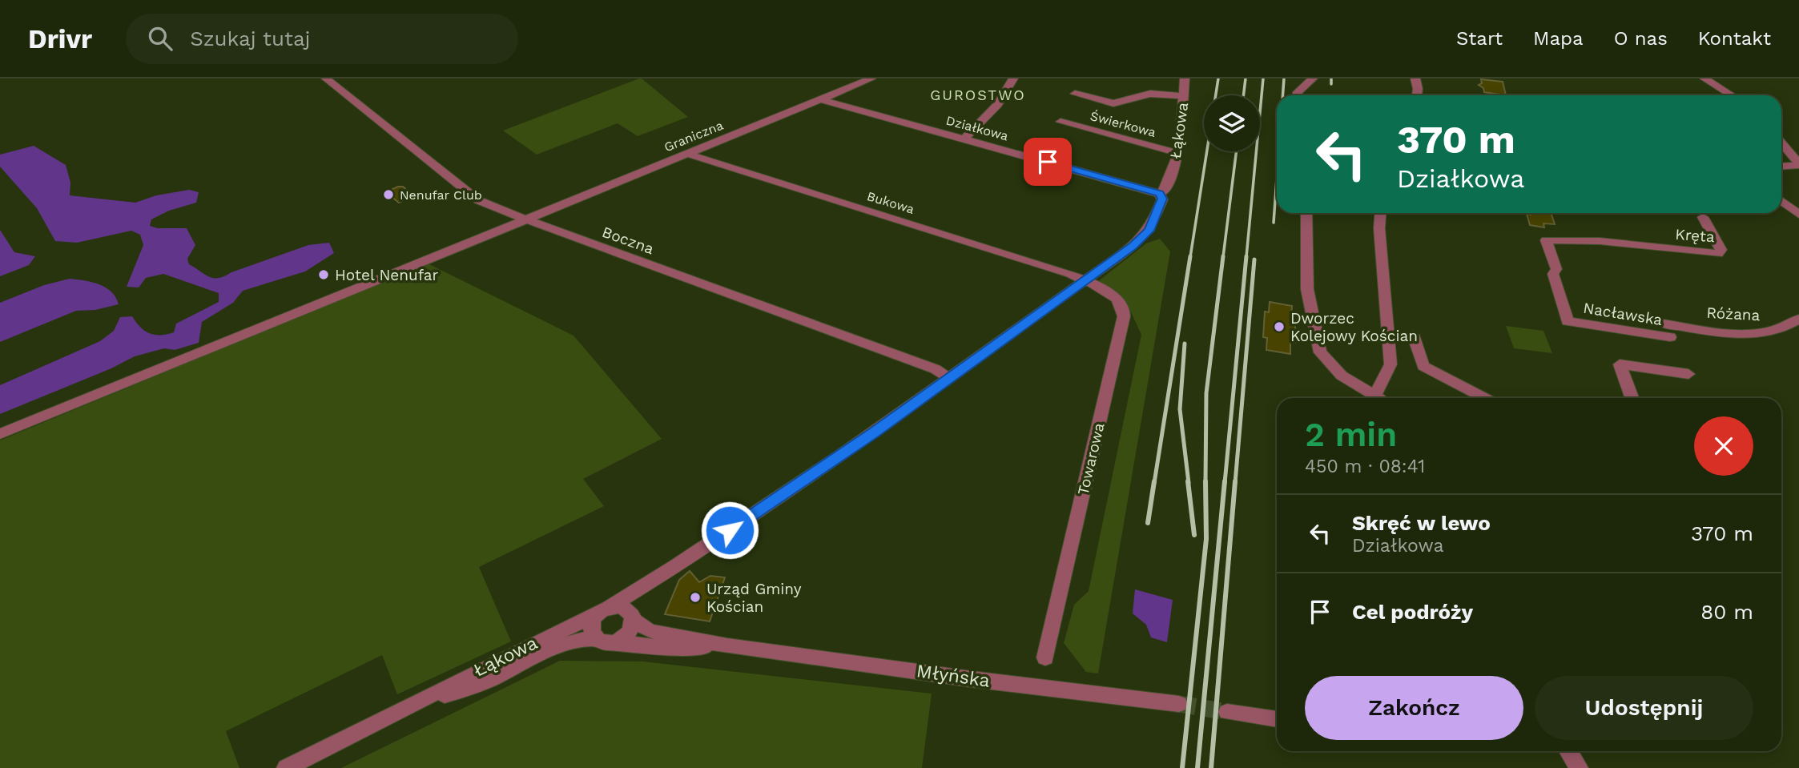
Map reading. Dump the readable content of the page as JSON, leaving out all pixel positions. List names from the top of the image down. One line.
{"streets":{"street":["Świerkowa","Działkowa","Łąkowa","Graniczna","Bukowa","Kręta","Boczna","Nacławska","Różana","Towarowa","Młyńska"]},"crossings":[["Świerkowa","Łąkowa"],["Działkowa","Łąkowa"],["Działkowa","Graniczna"],["Łąkowa","Bukowa"],["Łąkowa","Boczna"],["Łąkowa","Towarowa"],["Łąkowa","Młyńska"],["Graniczna","Bukowa"],["Graniczna","Boczna"],["Bukowa","Towarowa"],["Kręta","Nacławska"]],"districts":["GUROSTWO"],"places":["Nenufar Club","Hotel Nenufar","Dworzec Kolejowy Kościan","Urząd Gminy Kościan"],"page":{"header":"Drivr","search":"Szukaj tutaj","nav":["Start","Mapa","O nas","Kontakt"],"turn":["370 m","Działkowa"],"heading":["2 min","450 m · 08:41"],"list":[{"name":"Skręć w lewo","note":"Działkowa","value":"370 m"},{"name":"Cel podróży","value":"80 m"}],"buttons":["Zakończ","Udostępnij"]}}
